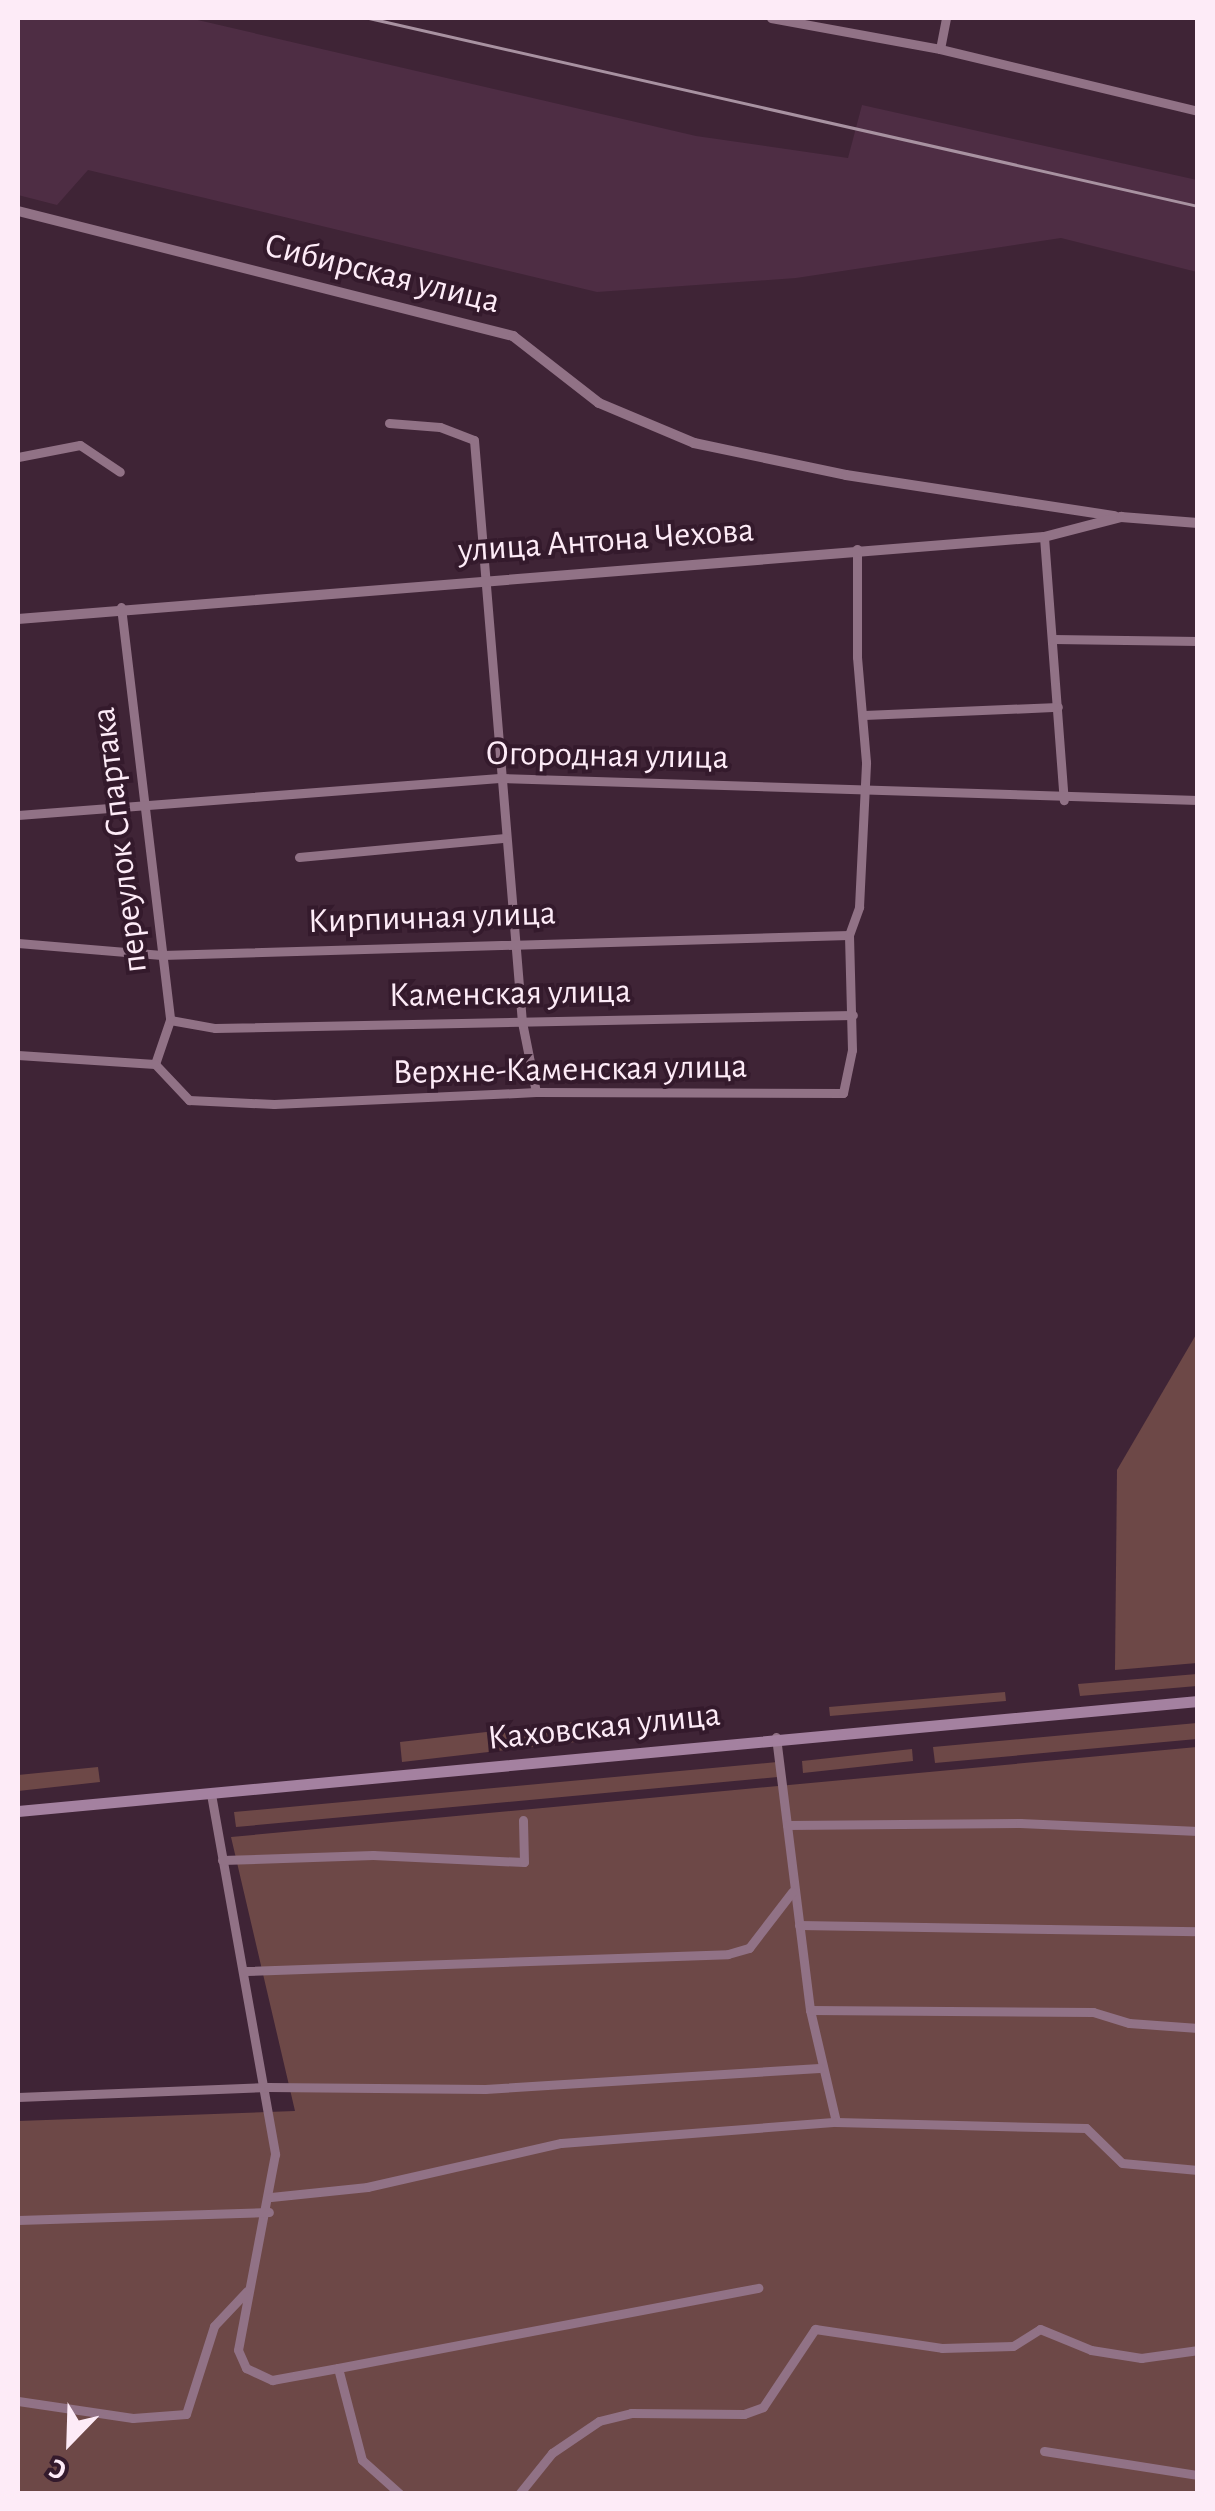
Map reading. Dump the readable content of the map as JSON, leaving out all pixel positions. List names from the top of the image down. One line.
{"streets":{"main road":["Каховская улица"],"street":["Сибирская улица","улица Антона Чехова","Огородная улица","переулок Спартака","Кирпичная улица","Каменская улица","Верхне-Каменская улица"]},"crossings":[["Сибирская улица","улица Антона Чехова"],["улица Антона Чехова","переулок Спартака"],["улица Антона Чехова","Верхне-Каменская улица"],["Огородная улица","переулок Спартака"],["Огородная улица","Верхне-Каменская улица"],["переулок Спартака","Кирпичная улица"],["переулок Спартака","Каменская улица"],["переулок Спартака","Верхне-Каменская улица"],["Кирпичная улица","Верхне-Каменская улица"],["Каменская улица","Верхне-Каменская улица"]],"north":"bottom left"}
